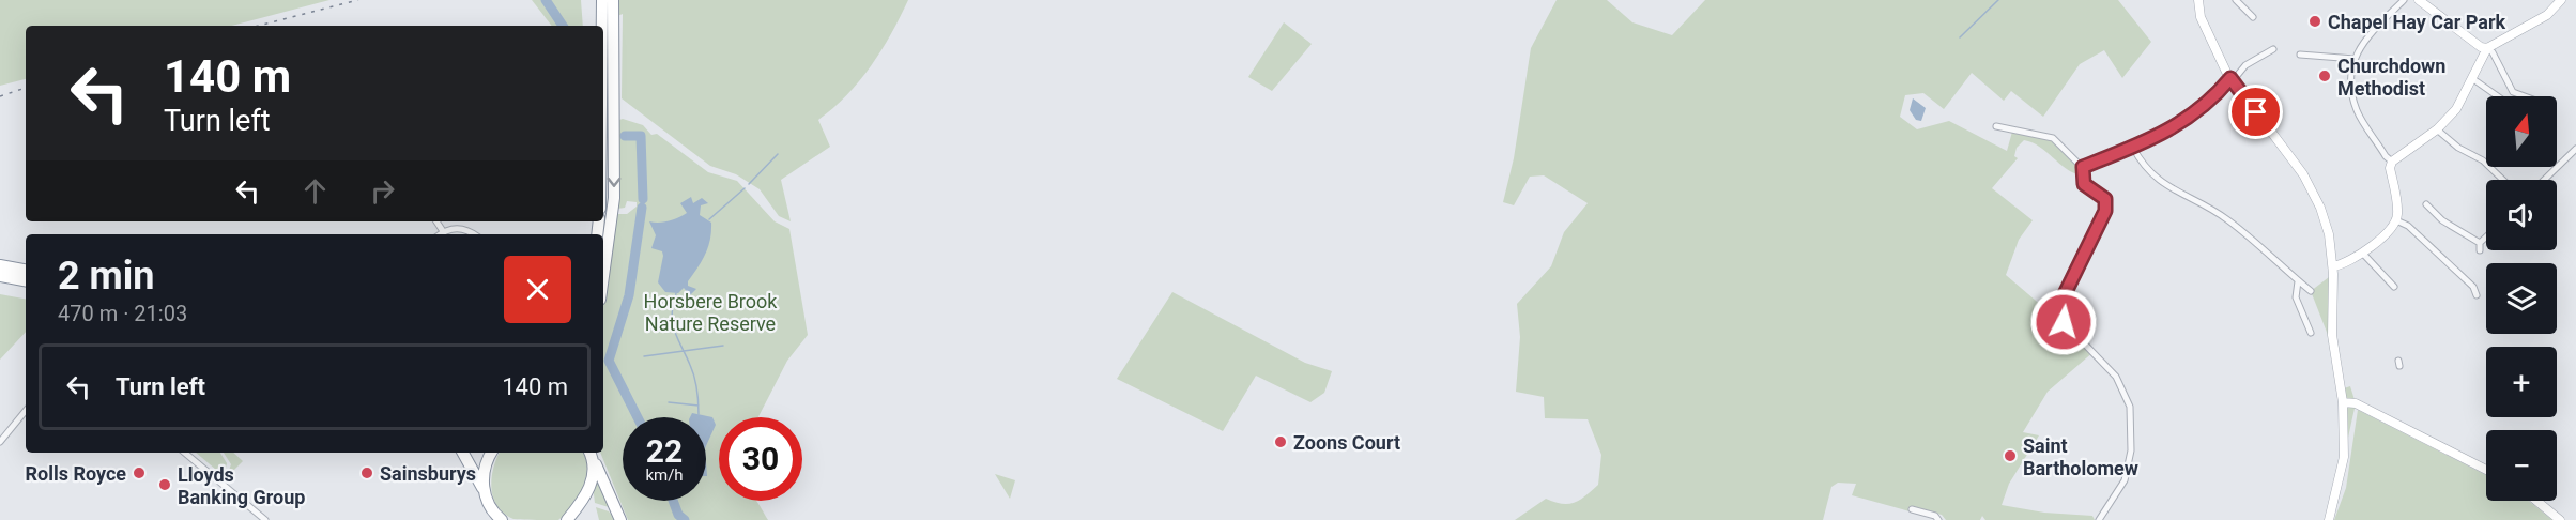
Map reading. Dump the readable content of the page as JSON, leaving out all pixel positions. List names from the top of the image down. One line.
{"parks":["Horsbere Brook Nature Reserve"],"places":["Chapel Hay Car Park","Churchdown Methodist","Zoons Court","Saint Bartholomew","Rolls Royce","Sainsburys","Lloyds Banking Group"],"north":"top","page":{"turn":["140 m","Turn left"],"map_buttons":["+","−"],"heading":["2 min","470 m · 21:03"],"list":[{"name":"Turn left","value":"140 m"}],"speed":"22 km/h","limit":"30"}}
